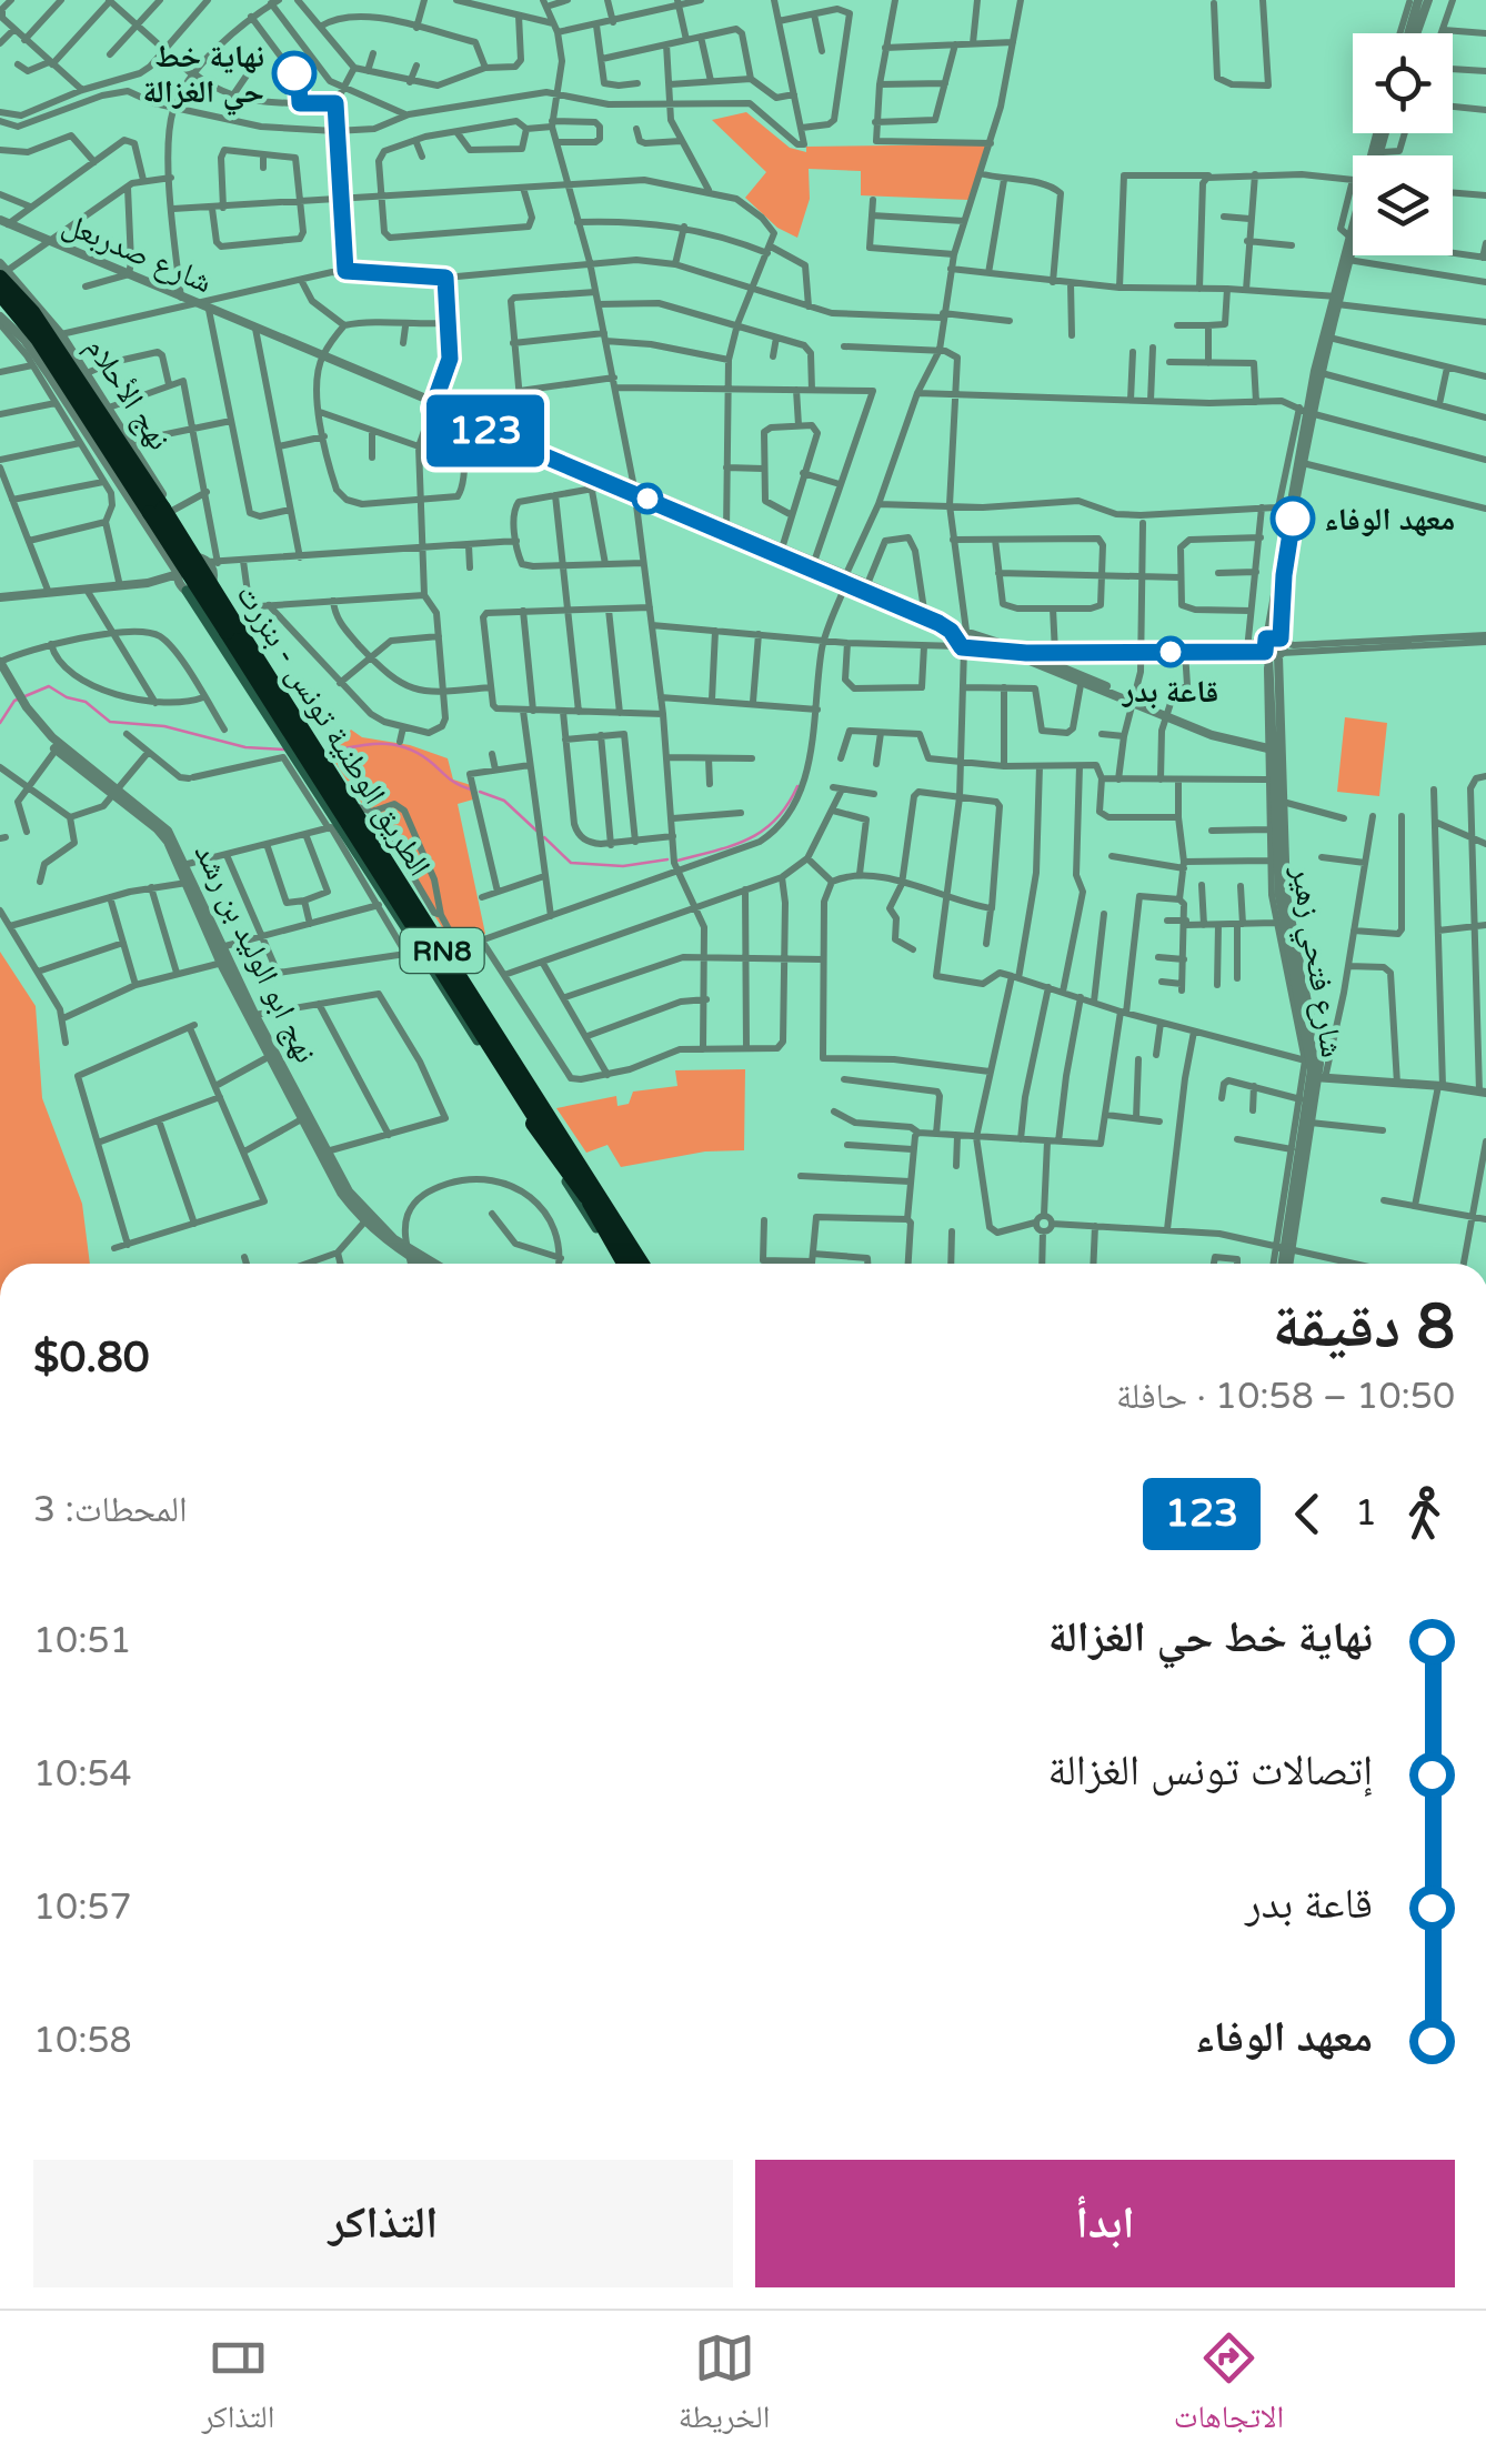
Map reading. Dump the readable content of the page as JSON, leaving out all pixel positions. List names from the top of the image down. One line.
{"streets":{"highway":["الطريق الوطنية تونس - بنزرت","RN8"],"street":["شارع صدربعل","نهج الأحلام","نهج ابو الوليد بن رشد","شارع فتحي زهير"]},"crossings":[["نهج الأحلام","الطريق الوطنية تونس - بنزرت"],["الطريق الوطنية تونس - بنزرت","RN8"]],"places":["نهاية خط حي الغزالة","معهد الوفاء","قاعة بدر"],"lines":["bus line 123"],"page":{"on_map":"123","heading":["8 دقيقة","10:50 – 10:58 · حافلة","$0.80"],"legs":["1","123","المحطات: 3"],"list":[{"name":"نهاية خط حي الغزالة","value":"10:51"},{"name":"إتصالات تونس الغزالة","value":"10:54"},{"name":"قاعة بدر","value":"10:57"},{"name":"معهد الوفاء","value":"10:58"}],"buttons":["ابدأ","التذاكر"],"tabs":["الاتجاهات","الخريطة","التذاكر"]}}
